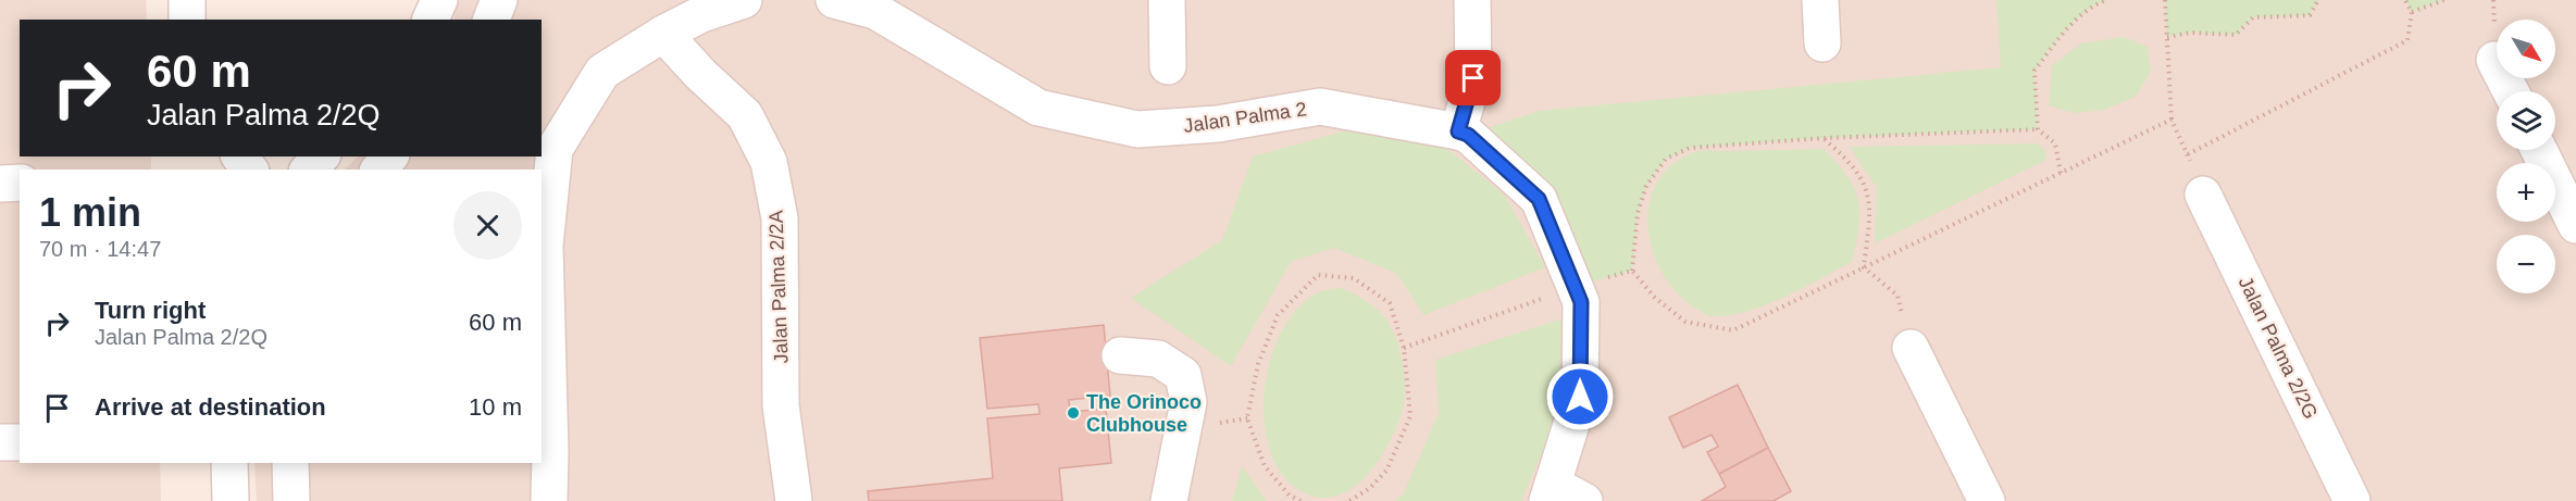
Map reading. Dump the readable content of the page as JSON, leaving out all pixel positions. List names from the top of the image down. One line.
{"streets":{"street":["Jalan Palma 2","Jalan Palma 2/2A","Jalan Palma 2/2G"]},"places":["The Orinoco Clubhouse"],"north":"bottom right","page":{"map_buttons":["+","−"],"turn":["60 m","Jalan Palma 2/2Q"],"heading":["1 min","70 m · 14:47"],"list":[{"name":"Turn right","note":"Jalan Palma 2/2Q","value":"60 m"},{"name":"Arrive at destination","value":"10 m"}]}}
